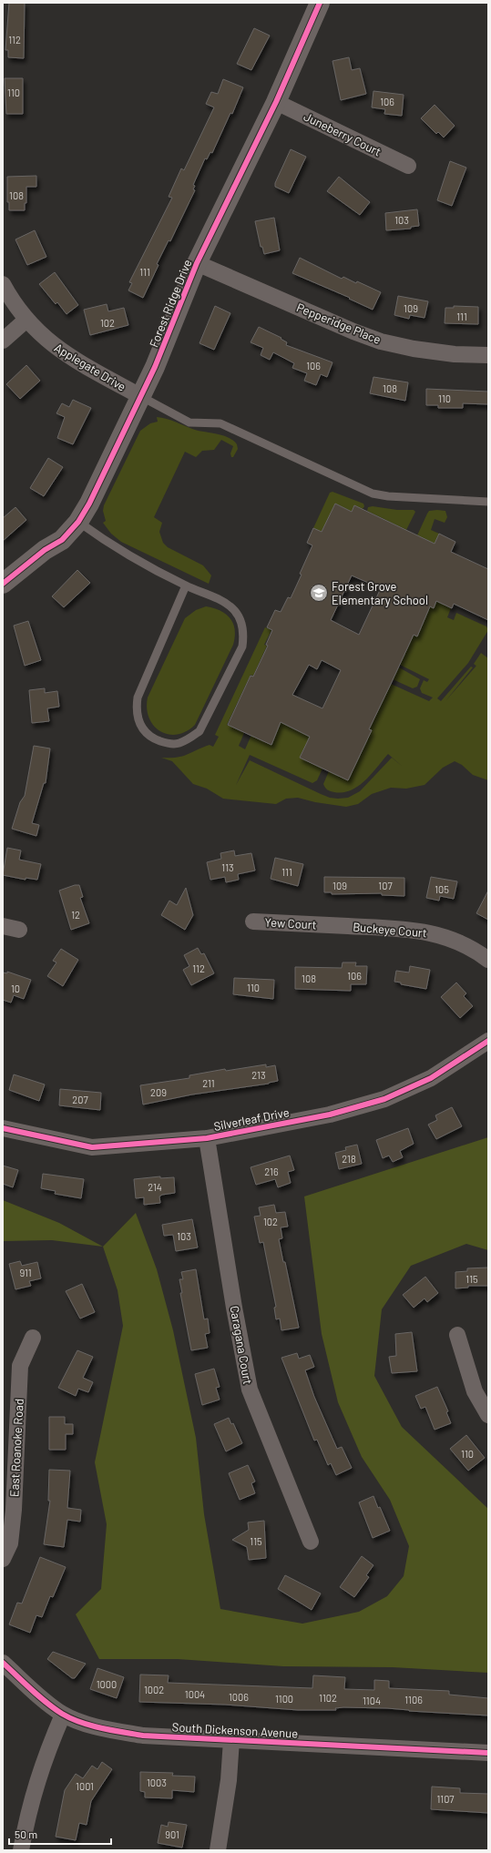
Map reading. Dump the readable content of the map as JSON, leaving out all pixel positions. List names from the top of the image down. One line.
{"streets":{"street":["Juneberry Court","Forest Ridge Drive","Pepperidge Place","Applegate Drive","Yew Court","Buckeye Court","Silverleaf Drive","Caragana Court","East Roanoke Road","South Dickenson Avenue"]},"crossings":[["Juneberry Court","Forest Ridge Drive"],["Forest Ridge Drive","Pepperidge Place"],["Forest Ridge Drive","Applegate Drive"],["Yew Court","Buckeye Court"],["Silverleaf Drive","Caragana Court"]],"places":{"school or university":["Forest Grove Elementary School"]},"house_numbers":["112","110","106","108","103","111","109","111","102","106","108","110","113","111","109","107","105","12","112","106","108","110","10","213","211","209","207","218","216","214","102","103","911","115","110","115","1000","1002","1004","1006","1102","1100","1106","1104","1003","1001","1107","901"],"scale_bar":"50 m"}
